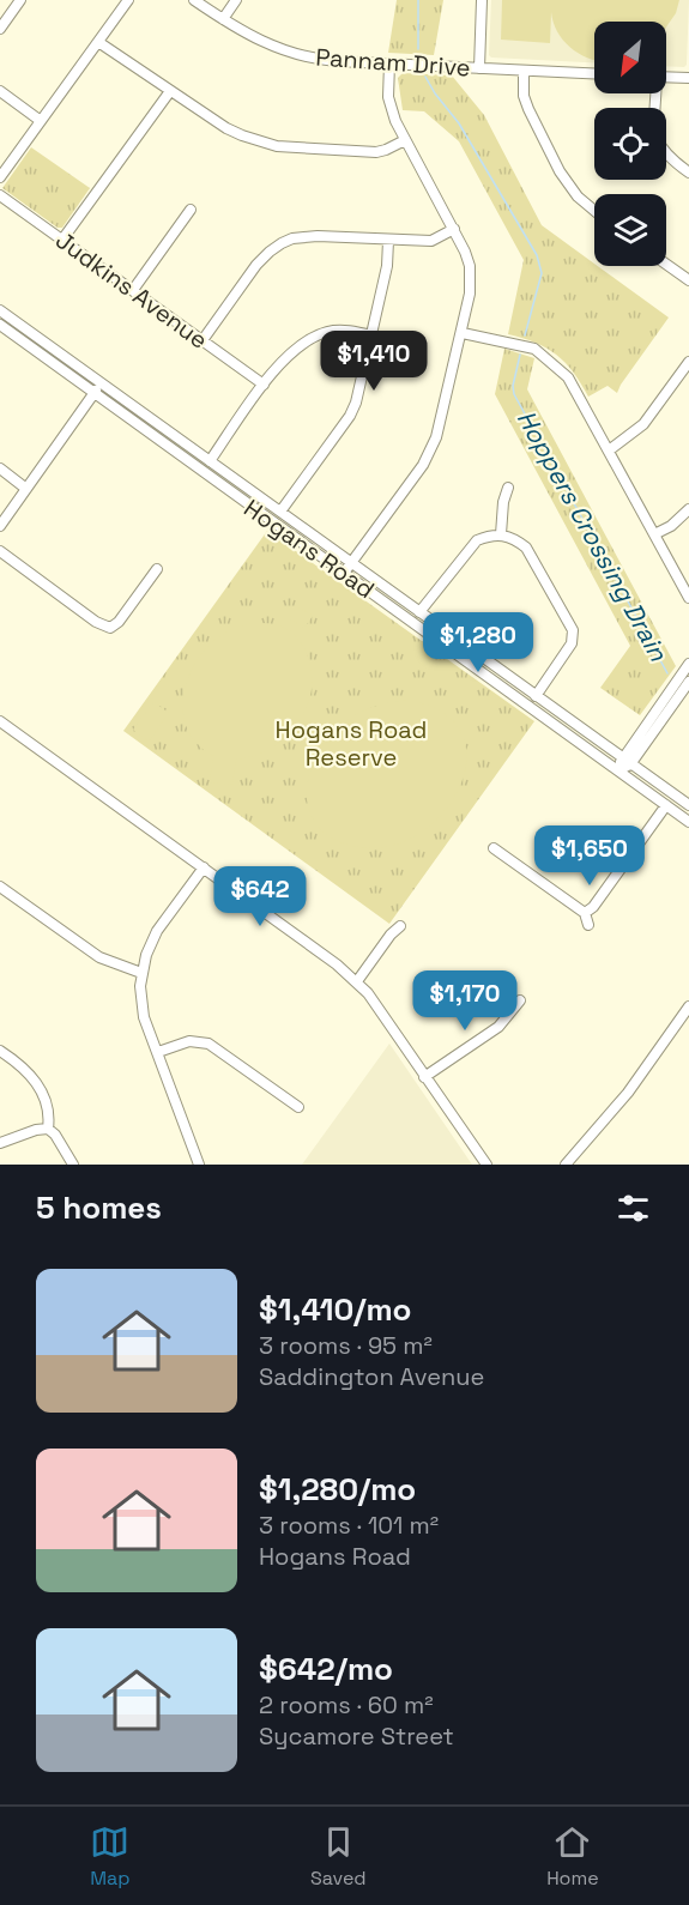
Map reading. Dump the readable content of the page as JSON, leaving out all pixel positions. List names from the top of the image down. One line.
{"streets":{"street":["Pannam Drive","Judkins Avenue","Hogans Road"]},"water":["Hoppers Crossing Drain"],"parks":["Hogans Road Reserve"],"north":"bottom left","page":{"price":["$1,410","$1,280","$1,650","$642","$1,170"],"heading":"5 homes","list":[{"name":"$1,410/mo","note":"3 rooms · 95 m² · Saddington Avenue"},{"name":"$1,280/mo","note":"3 rooms · 101 m² · Hogans Road"},{"name":"$642/mo","note":"2 rooms · 60 m² · Sycamore Street"}],"tabs":["Map","Saved","Home"]}}
